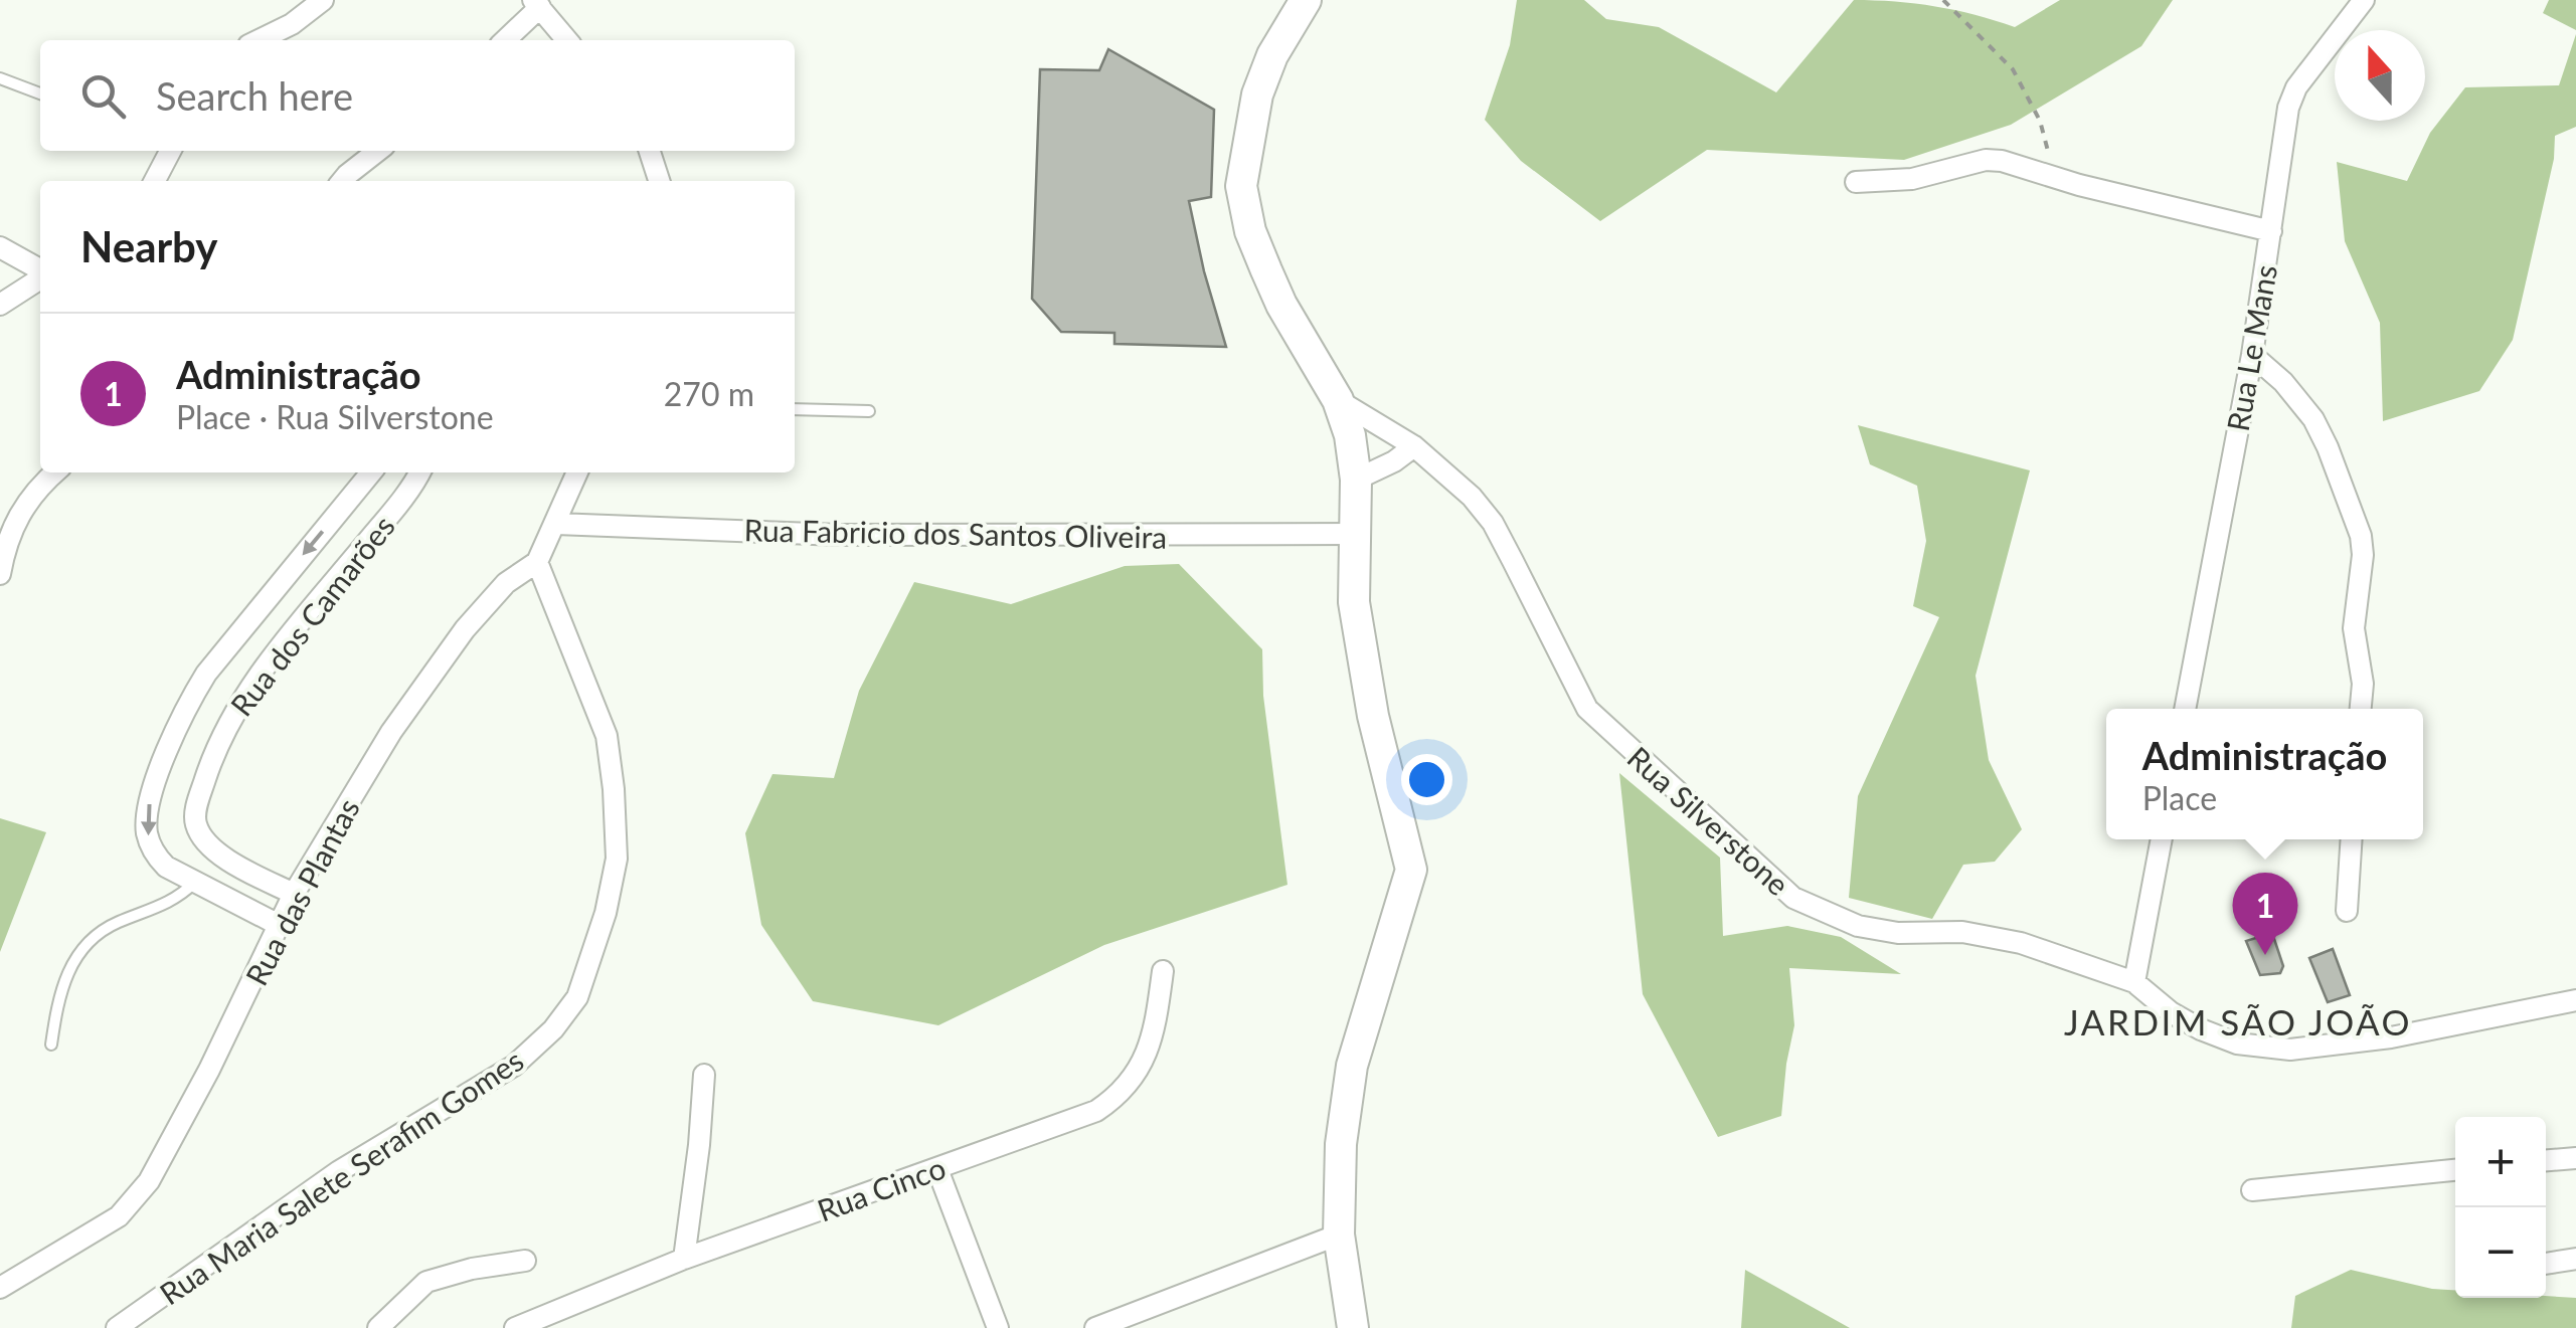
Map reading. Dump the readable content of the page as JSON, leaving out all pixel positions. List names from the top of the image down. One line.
{"streets":{"street":["Rua Le Mans","Rua Fabricio dos Santos Oliveira","Rua dos Camarões","Rua Silverstone","Rua das Plantas","Rua Maria Salete Serafim Gomes","Rua Cinco"]},"crossings":[["Rua Fabricio dos Santos Oliveira","Rua das Plantas"],["Rua dos Camarões","Rua das Plantas"],["Rua das Plantas","Rua Maria Salete Serafim Gomes"]],"one_way":["Rua dos Camarões"],"districts":["JARDIM SÃO JOÃO"],"north":"top","page":{"search":"Search here","heading":"Nearby","list":[{"mark":"1","name":"Administração","note":"Place · Rua Silverstone","value":"270 m"}],"popup":["Administração","Place"],"pins":"1","map_buttons":["+","−"]}}
